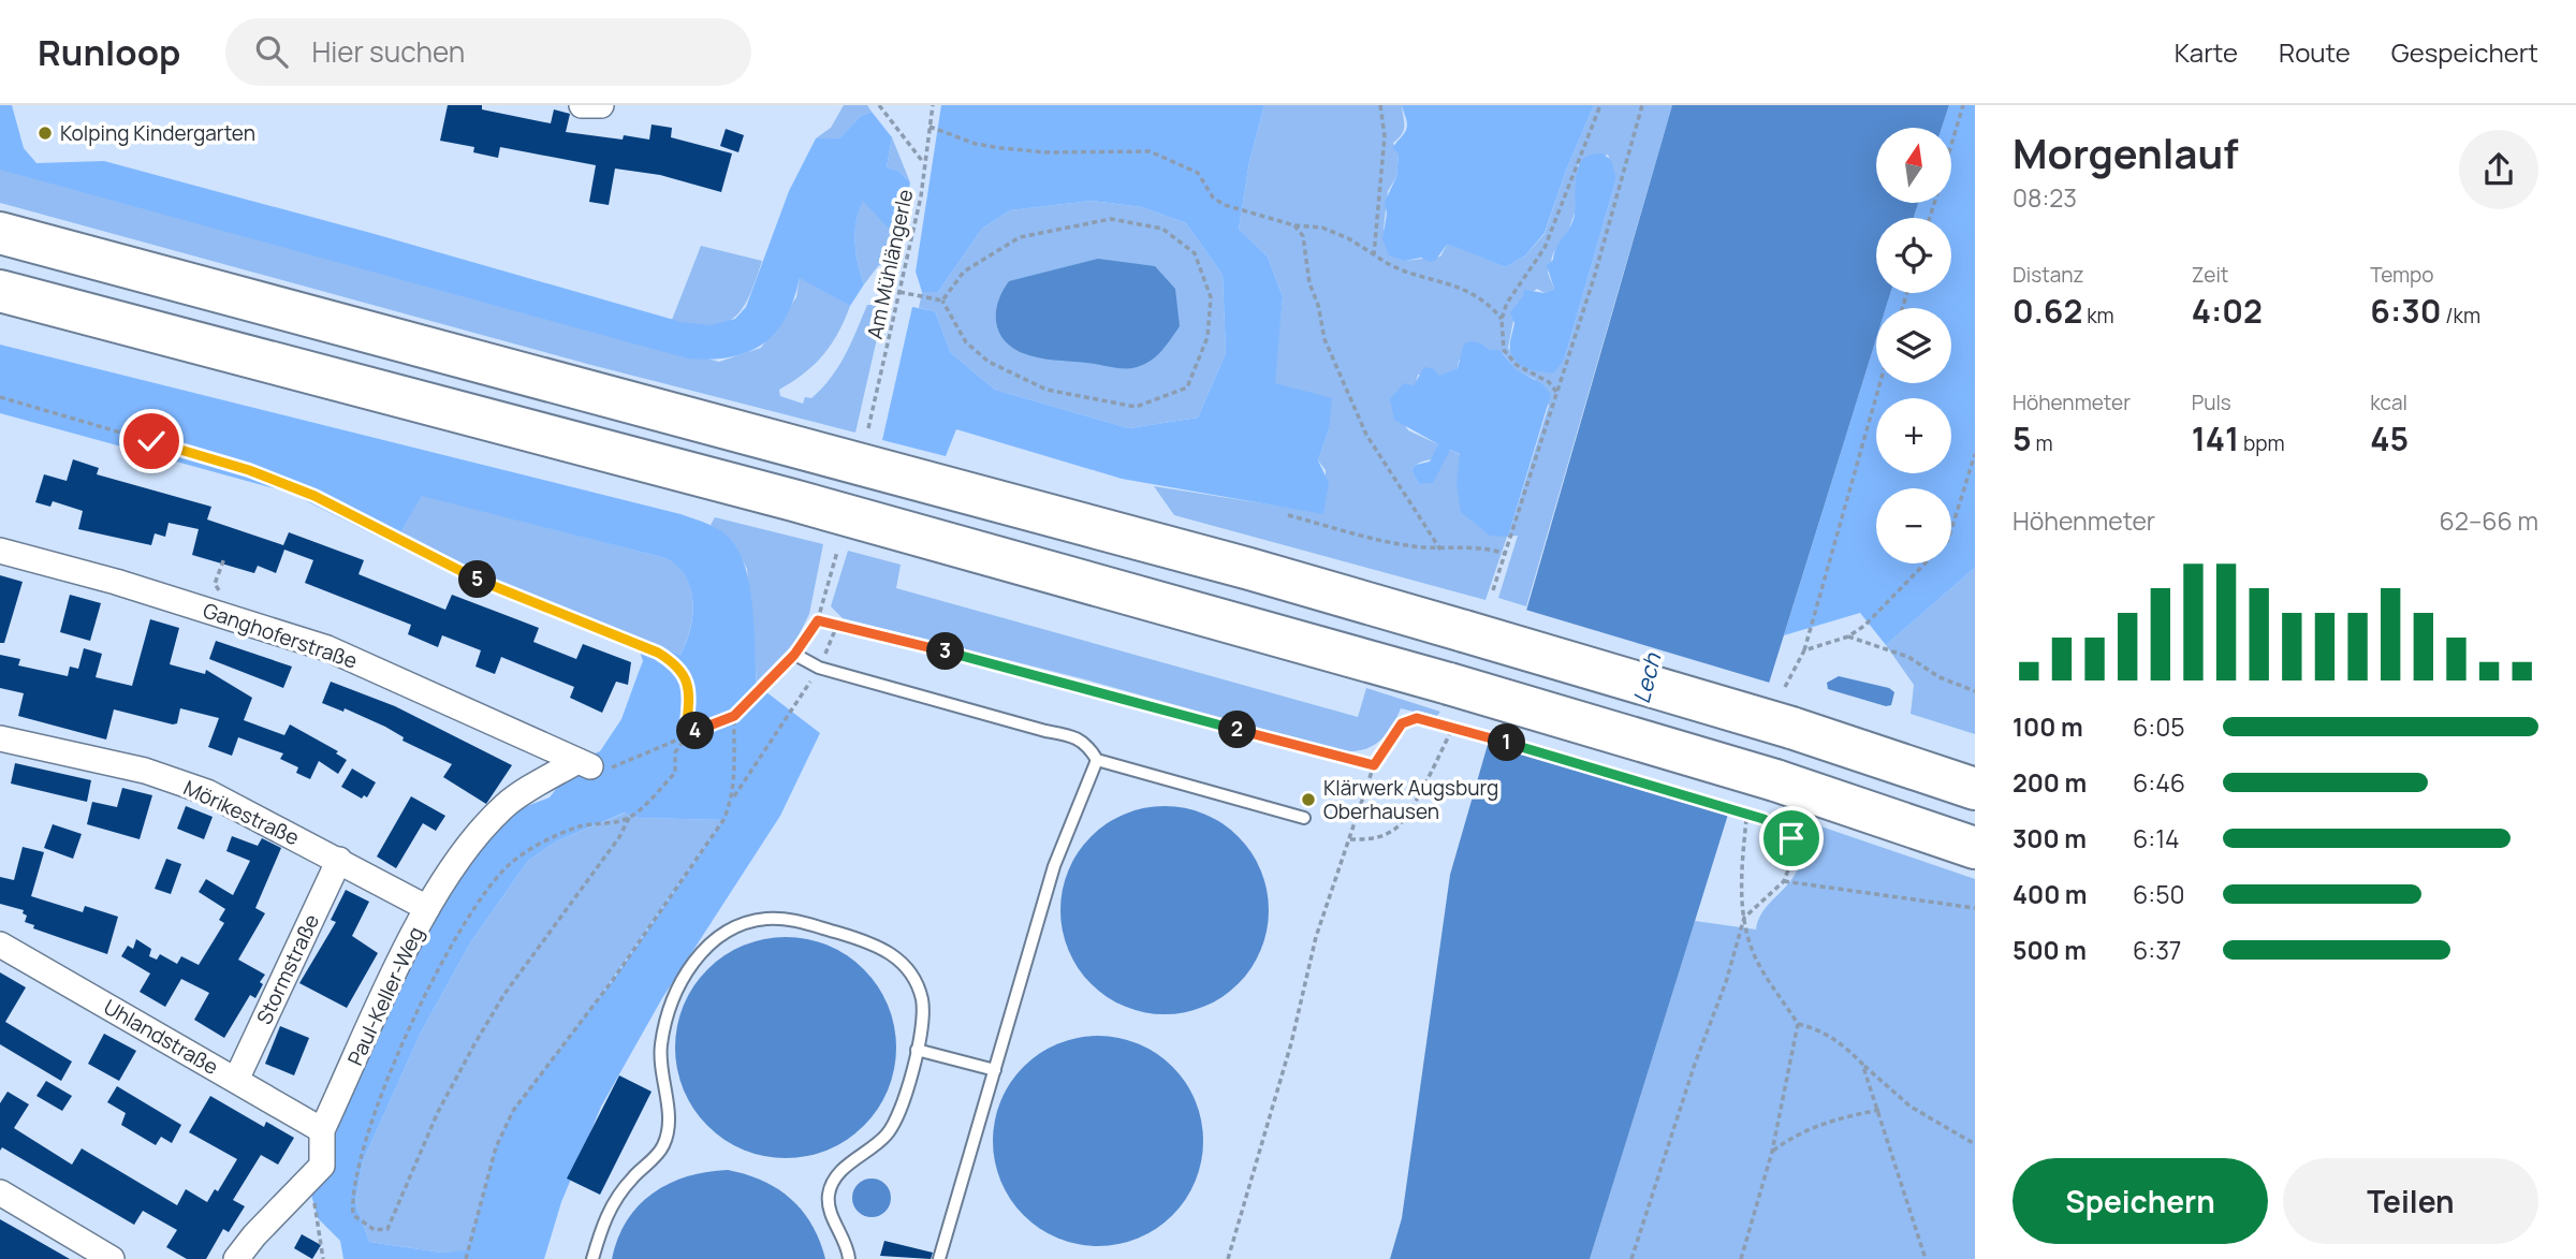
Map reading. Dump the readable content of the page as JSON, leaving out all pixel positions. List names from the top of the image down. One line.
{"streets":{"street":["Ganghoferstraße","Mörikestraße","Stormstraße","Paul-Keller-Weg","Uhlandstraße"],"path":["Am Mühlängerle"]},"crossings":[["Ganghoferstraße","Paul-Keller-Weg"],["Mörikestraße","Stormstraße"],["Mörikestraße","Paul-Keller-Weg"],["Stormstraße","Uhlandstraße"],["Paul-Keller-Weg","Uhlandstraße"]],"water":["Lech"],"places":["Kolping Kindergarten","Klärwerk Augsburg Oberhausen"],"north":"top","page":{"header":"Runloop","search":"Hier suchen","nav":["Karte","Route","Gespeichert"],"heading":["Morgenlauf","08:23"],"map_buttons":["+","−"],"stats":[["Distanz","0.62 km"],["Zeit","4:02"],["Tempo","6:30 /km"],["Höhenmeter","5 m"],["Puls","141 bpm"],["kcal","45"]],"chart":["Höhenmeter","62–66 m"],"pins":["5","3","2","4","1"],"list":[{"name":"100 m","note":"6:05"},{"name":"200 m","note":"6:46"},{"name":"300 m","note":"6:14"},{"name":"400 m","note":"6:50"},{"name":"500 m","note":"6:37"}],"buttons":["Speichern","Teilen"]}}
